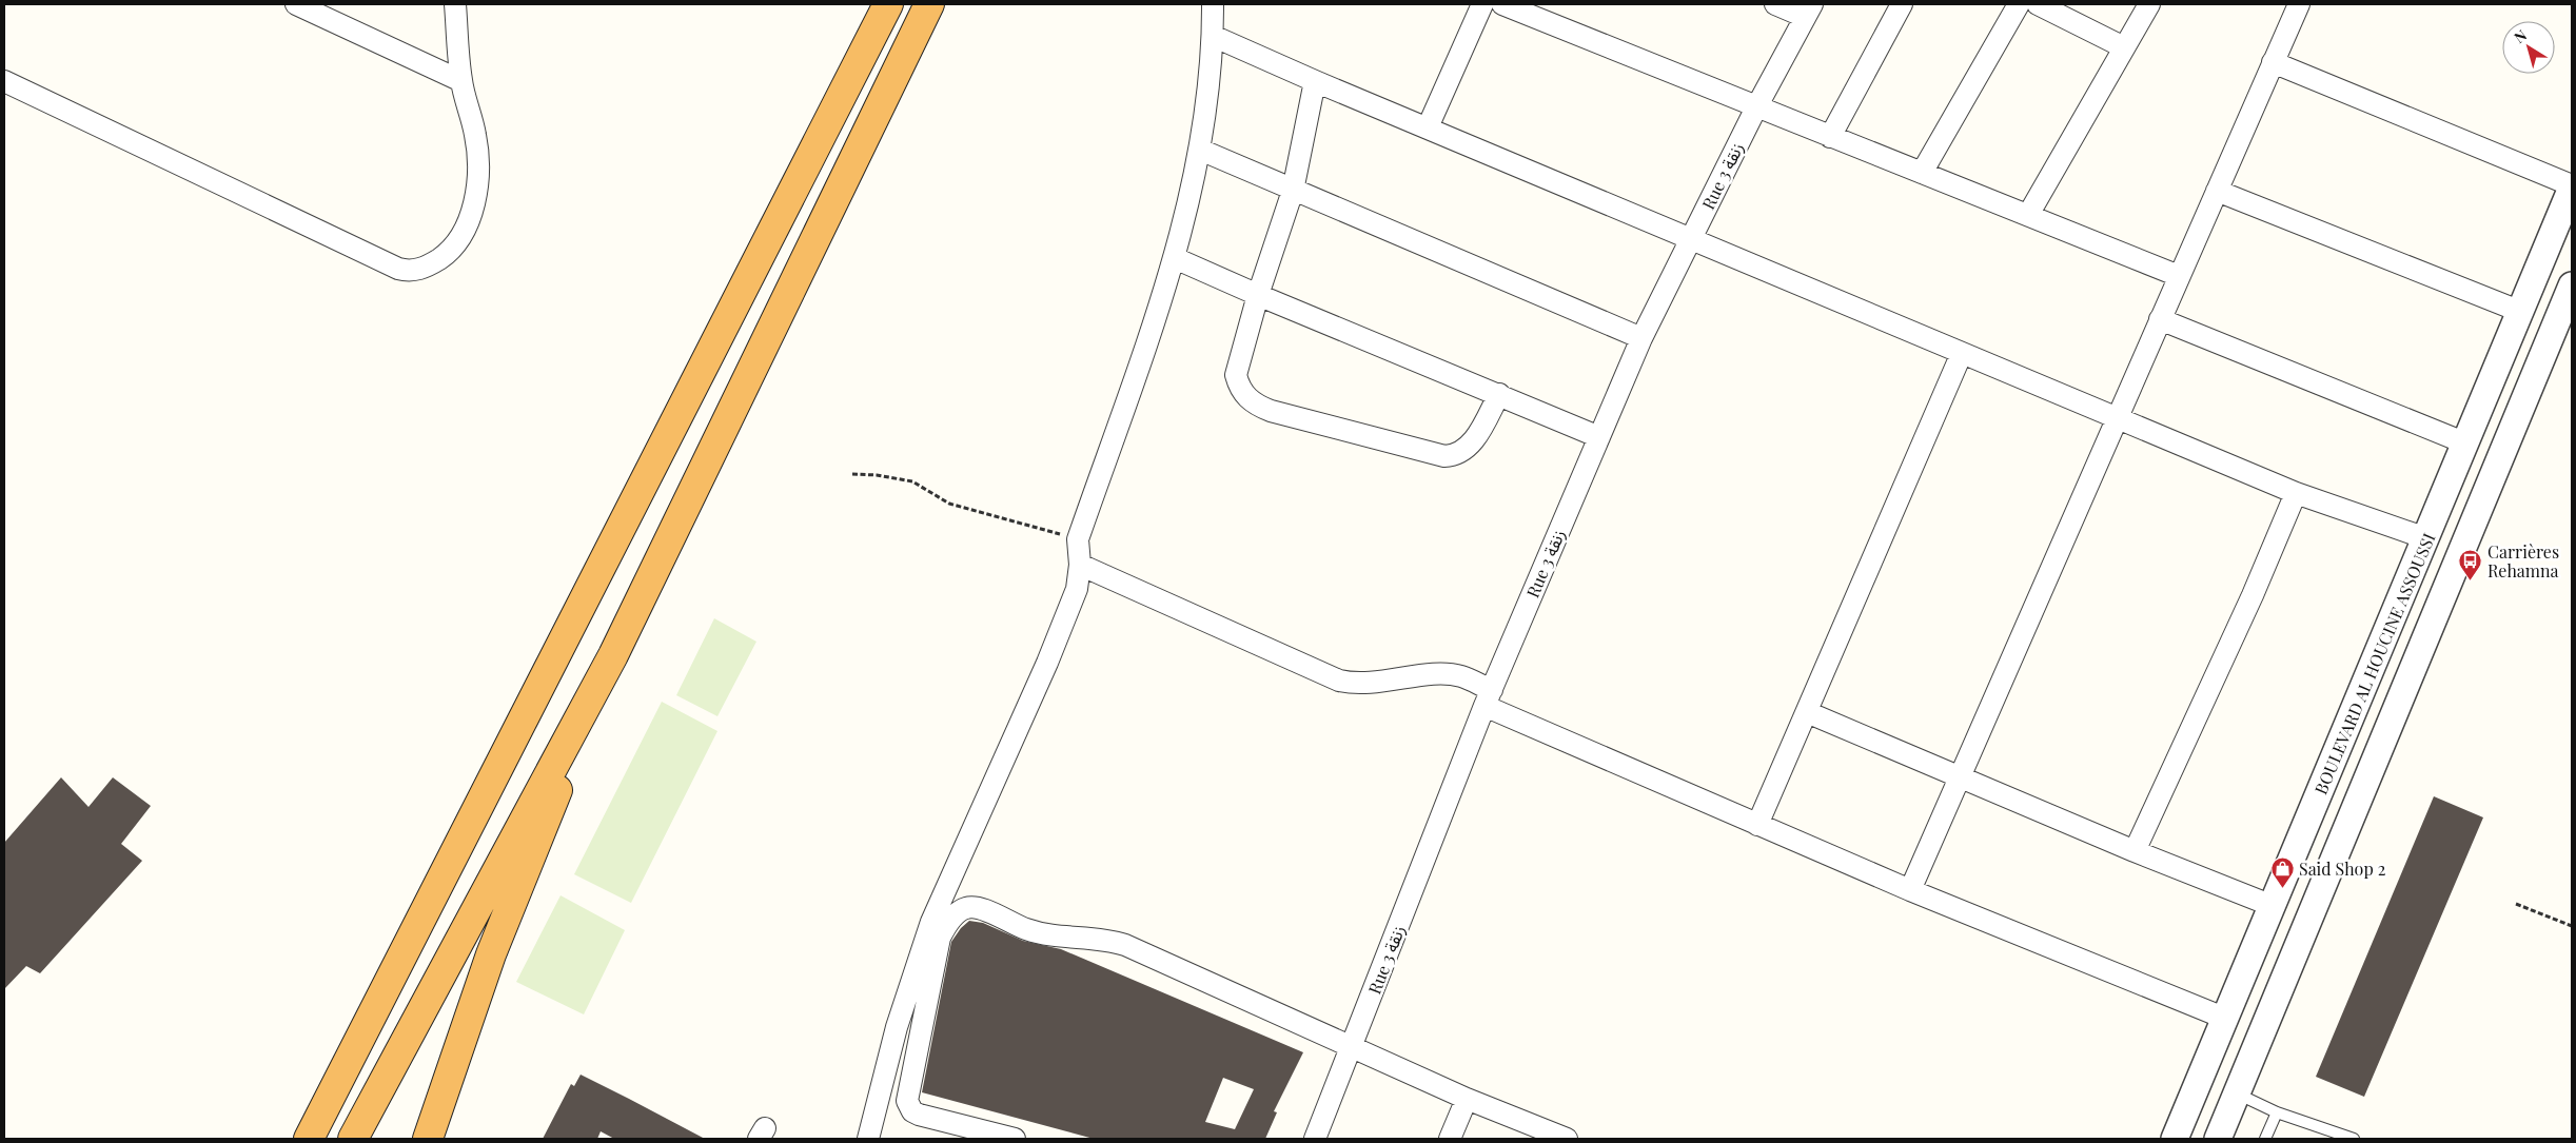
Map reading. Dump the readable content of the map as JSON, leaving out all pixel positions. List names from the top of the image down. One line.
{"streets":{"street":["Rue 3 زنقة","BOULEVARD AL HOUCINE ASSOUSSI"]},"places":{"bus stop":["Carrières Rehamna"],"shop":["Said Shop 2"]},"north":"top left"}
